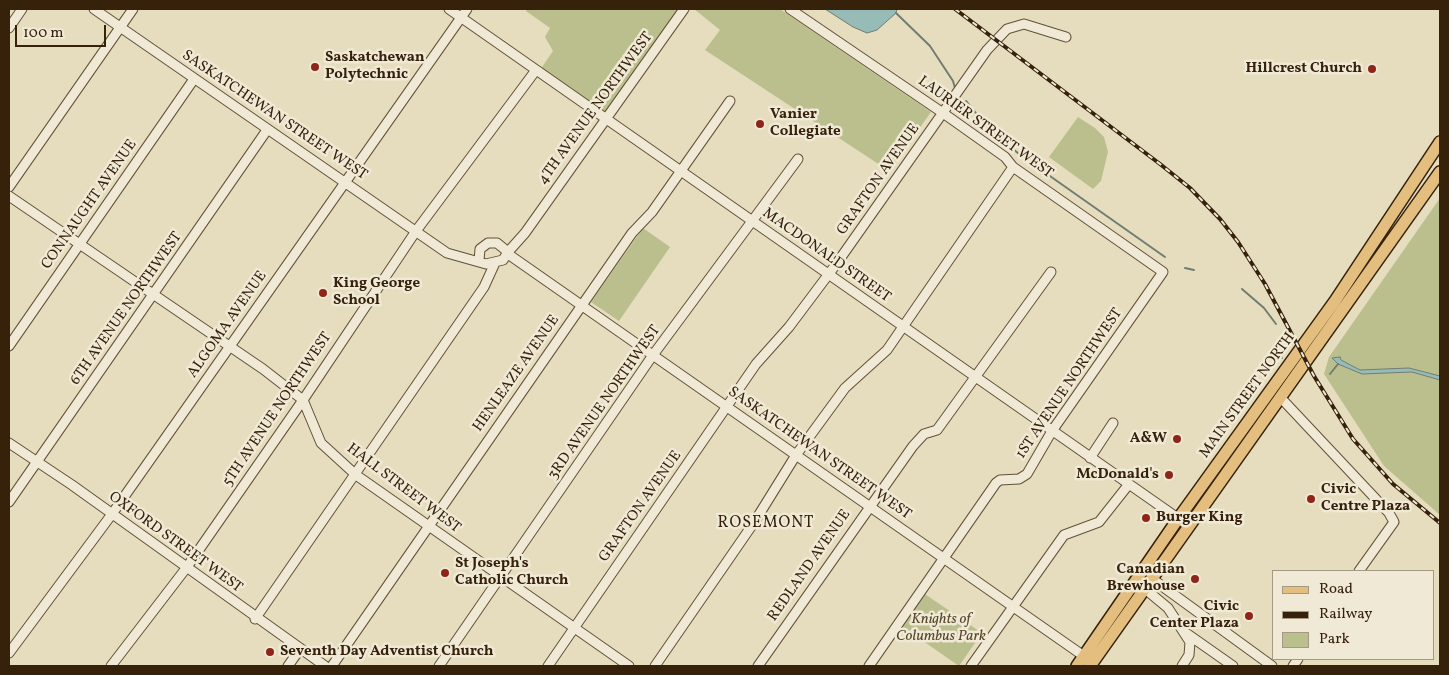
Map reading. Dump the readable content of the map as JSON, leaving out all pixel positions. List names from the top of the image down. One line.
{"streets":{"main road":["MAIN STREET NORTH"],"street":["4TH AVENUE NORTHWEST","SASKATCHEWAN STREET WEST","LAURIER STREET WEST","GRAFTON AVENUE","CONNAUGHT AVENUE","MACDONALD STREET","6TH AVENUE NORTHWEST","ALGOMA AVENUE","HENLEAZE AVENUE","1ST AVENUE NORTHWEST","3RD AVENUE NORTHWEST","5TH AVENUE NORTHWEST","HALL STREET WEST","OXFORD STREET WEST","REDLAND AVENUE"]},"crossings":[["4TH AVENUE NORTHWEST","SASKATCHEWAN STREET WEST"],["4TH AVENUE NORTHWEST","MACDONALD STREET"],["SASKATCHEWAN STREET WEST","GRAFTON AVENUE"],["SASKATCHEWAN STREET WEST","CONNAUGHT AVENUE"],["SASKATCHEWAN STREET WEST","6TH AVENUE NORTHWEST"],["SASKATCHEWAN STREET WEST","ALGOMA AVENUE"],["SASKATCHEWAN STREET WEST","HENLEAZE AVENUE"],["SASKATCHEWAN STREET WEST","1ST AVENUE NORTHWEST"],["SASKATCHEWAN STREET WEST","MAIN STREET NORTH"],["SASKATCHEWAN STREET WEST","3RD AVENUE NORTHWEST"],["SASKATCHEWAN STREET WEST","5TH AVENUE NORTHWEST"],["SASKATCHEWAN STREET WEST","REDLAND AVENUE"],["LAURIER STREET WEST","GRAFTON AVENUE"],["LAURIER STREET WEST","1ST AVENUE NORTHWEST"],["GRAFTON AVENUE","MACDONALD STREET"],["GRAFTON AVENUE","HALL STREET WEST"],["MACDONALD STREET","ALGOMA AVENUE"],["MACDONALD STREET","HENLEAZE AVENUE"],["MACDONALD STREET","1ST AVENUE NORTHWEST"],["MACDONALD STREET","MAIN STREET NORTH"],["MACDONALD STREET","3RD AVENUE NORTHWEST"],["MACDONALD STREET","5TH AVENUE NORTHWEST"],["MACDONALD STREET","REDLAND AVENUE"],["6TH AVENUE NORTHWEST","OXFORD STREET WEST"],["ALGOMA AVENUE","OXFORD STREET WEST"],["HENLEAZE AVENUE","HALL STREET WEST"],["3RD AVENUE NORTHWEST","HALL STREET WEST"],["5TH AVENUE NORTHWEST","HALL STREET WEST"],["5TH AVENUE NORTHWEST","OXFORD STREET WEST"]],"districts":["ROSEMONT"],"parks":["Knights of Columbus Park"],"places":["Saskatchewan Polytechnic","Hillcrest Church","Vanier Collegiate","King George School","A&W","McDonald's","Civic Centre Plaza","Burger King","St Joseph's Catholic Church","Canadian Brewhouse","Civic Center Plaza","Seventh Day Adventist Church"],"legend":["Road","Railway","Park"],"scale_bar":"100 m"}
